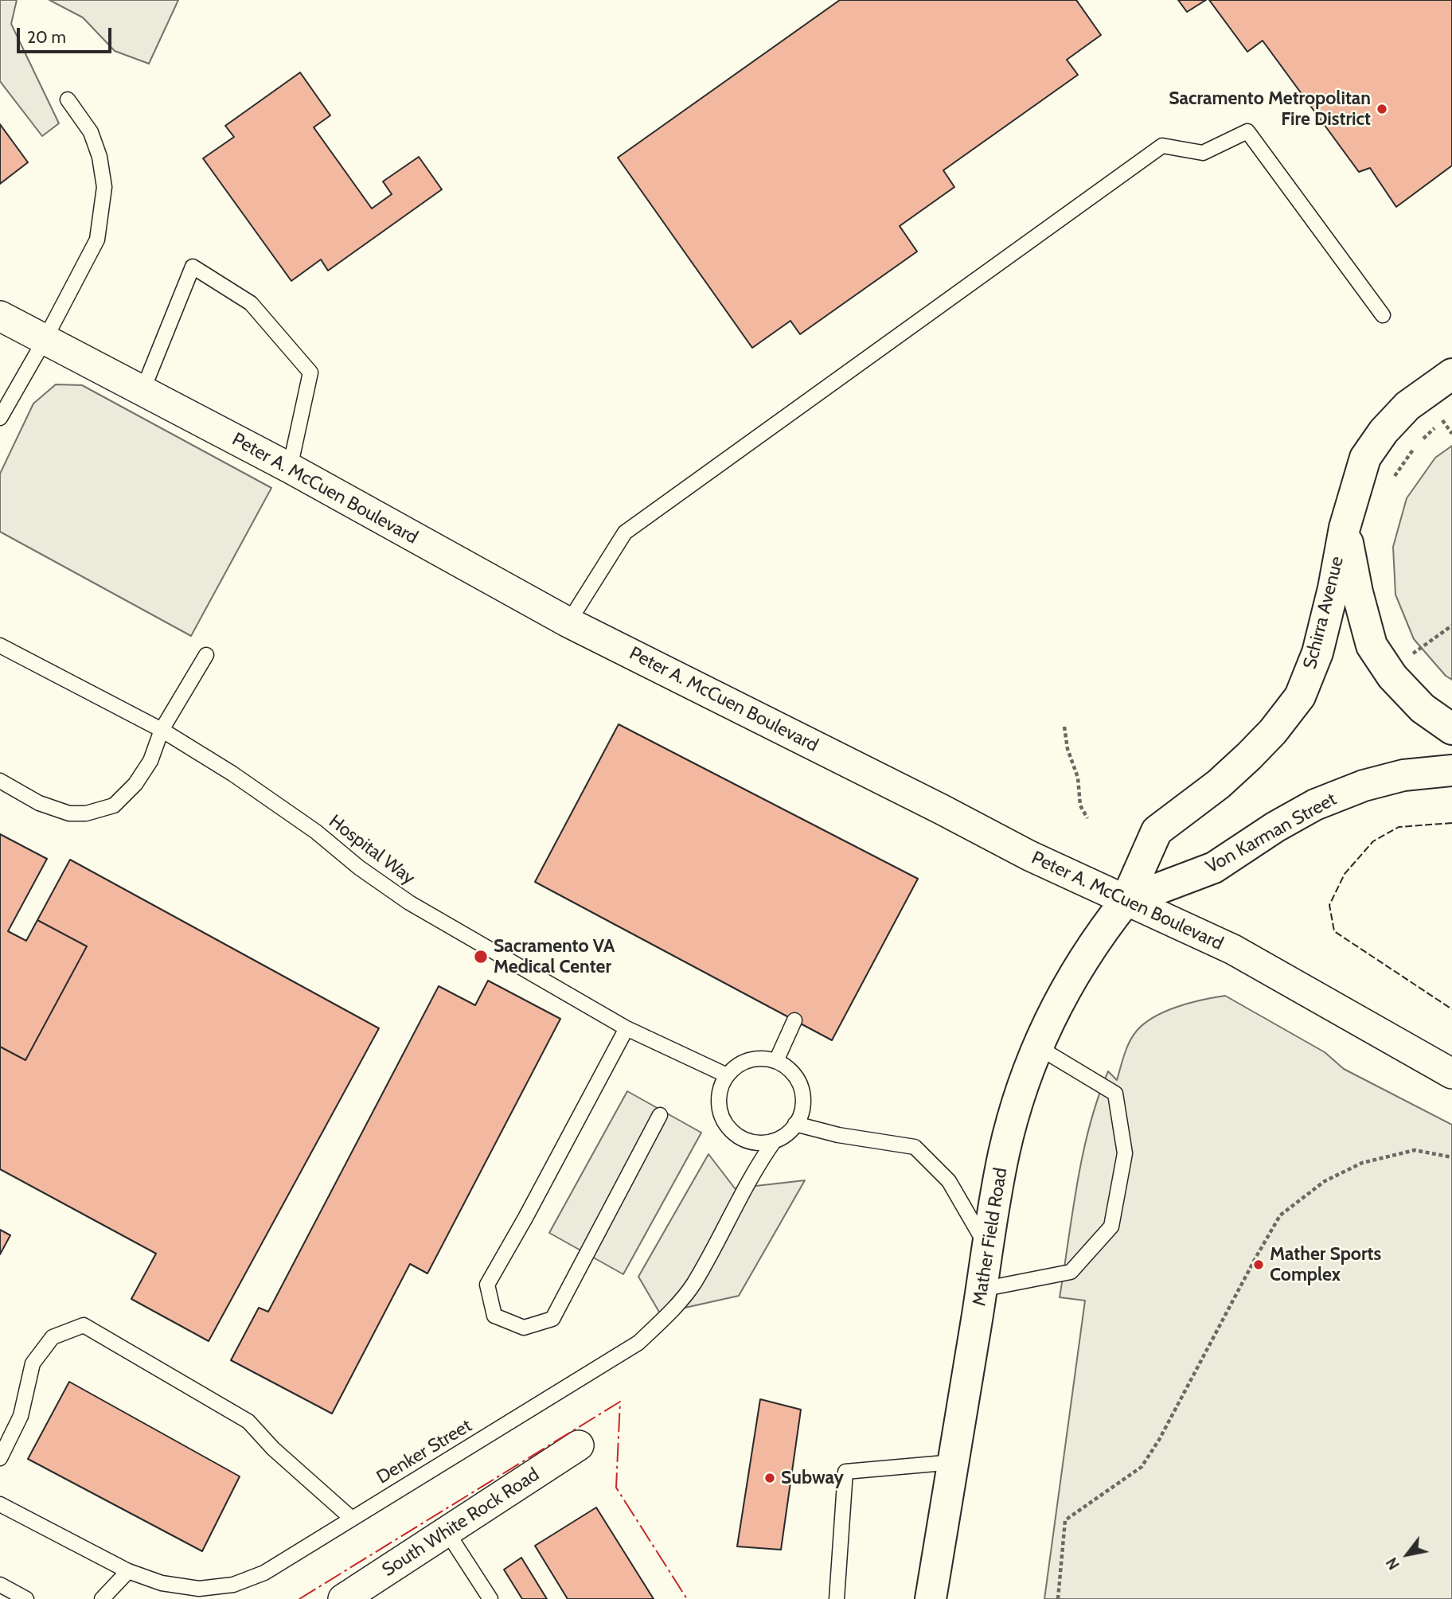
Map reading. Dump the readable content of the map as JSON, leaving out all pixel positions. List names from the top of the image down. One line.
{"streets":{"street":["Peter A. McCuen Boulevard","Schirra Avenue","Von Karman Street","Mather Field Road","South White Rock Road"],"lane":["Hospital Way","Denker Street"]},"crossings":[["Peter A. McCuen Boulevard","Schirra Avenue"],["Peter A. McCuen Boulevard","Von Karman Street"],["Peter A. McCuen Boulevard","Mather Field Road"],["Schirra Avenue","Von Karman Street"],["Schirra Avenue","Mather Field Road"],["Von Karman Street","Mather Field Road"],["Hospital Way","Denker Street"]],"places":["Sacramento Metropolitan Fire District","Sacramento VA Medical Center","Mather Sports Complex","Subway"],"scale_bar":"20 m","north":"bottom left"}
